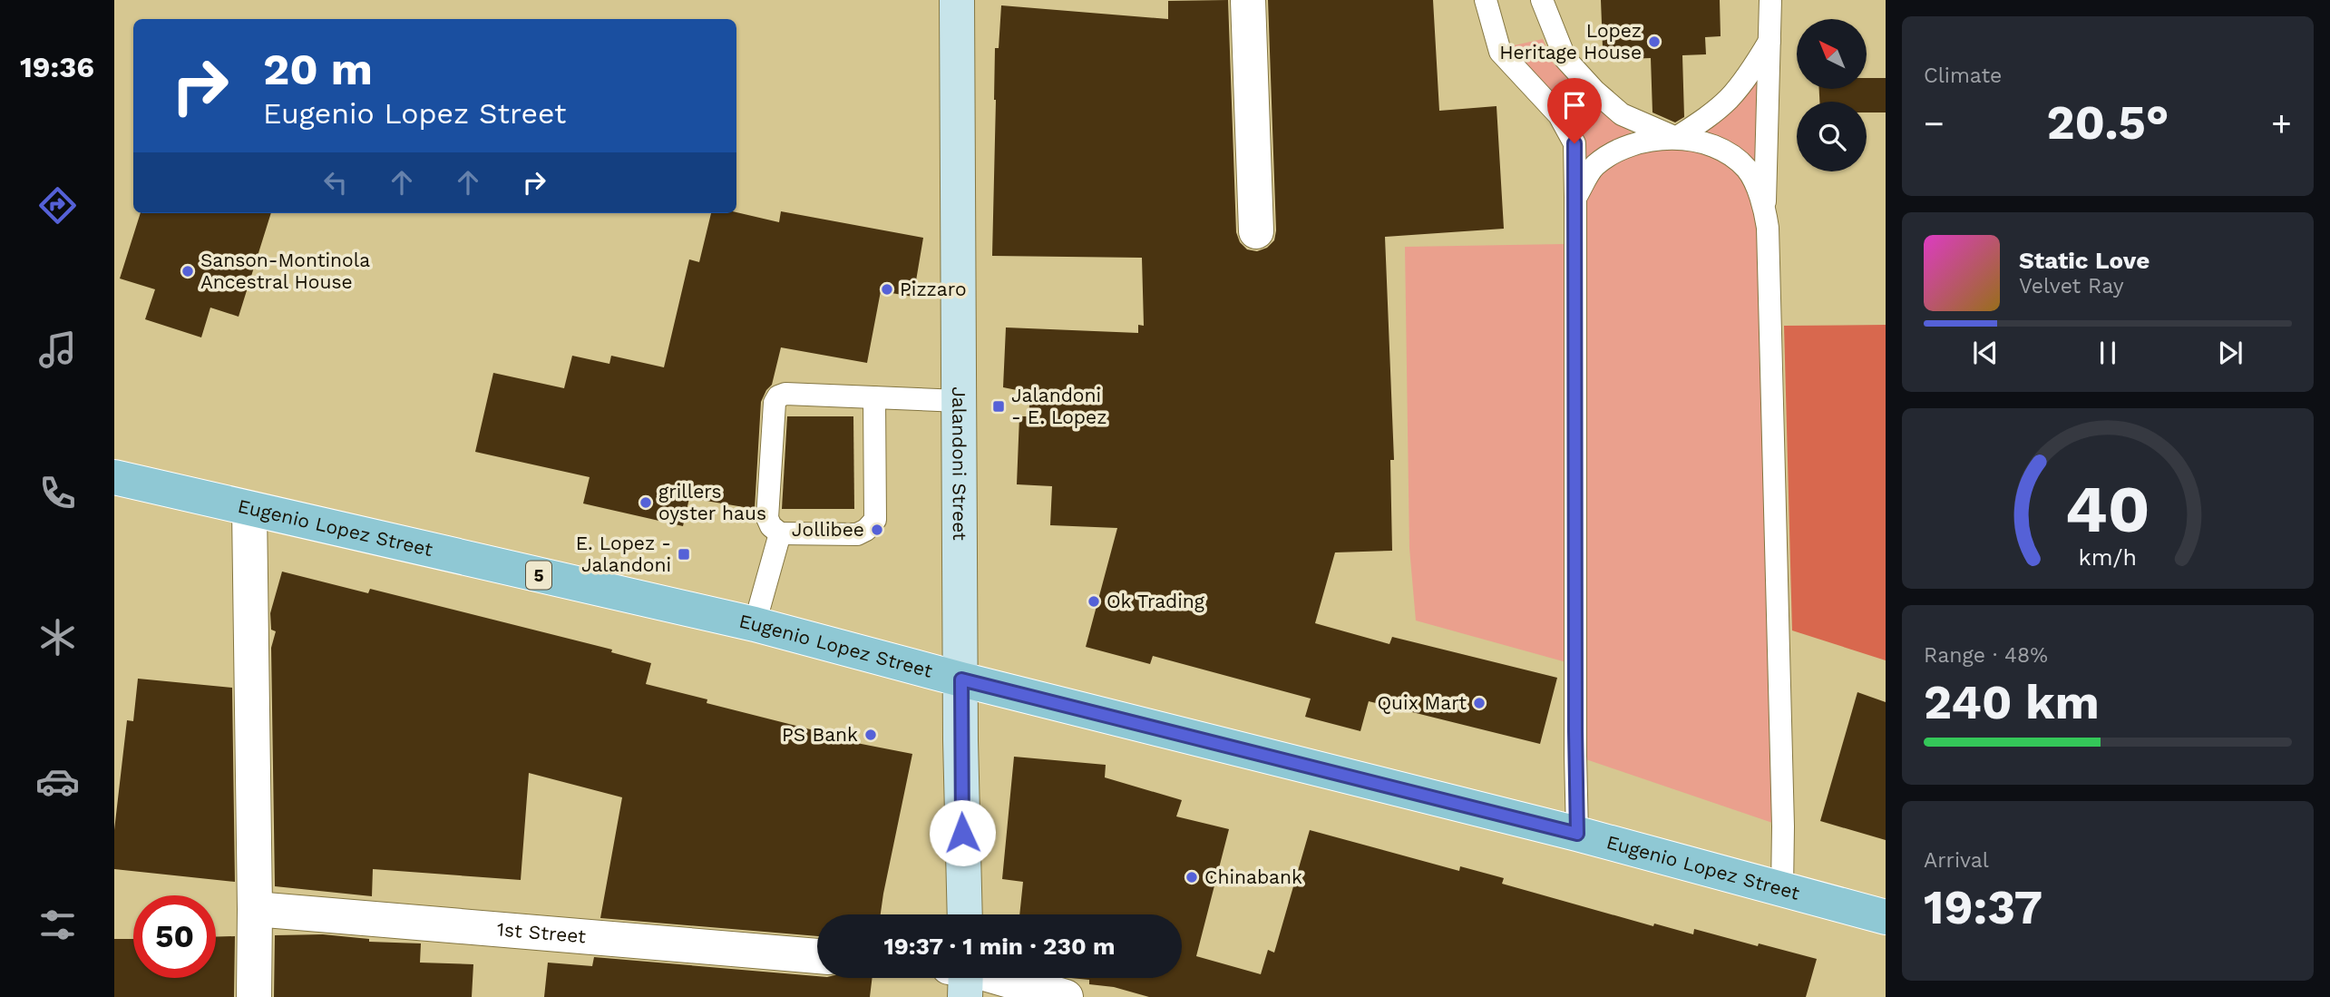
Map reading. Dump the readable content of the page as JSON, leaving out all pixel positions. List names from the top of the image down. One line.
{"streets":{"main road":["Jalandoni Street","Eugenio Lopez Street","5"],"street":["1st Street"]},"crossings":[["Jalandoni Street","Eugenio Lopez Street"]],"places":{"other":["Lopez Heritage House","Sanson-Montinola Ancestral House","Pizzaro","grillers oyster haus","Jollibee","Ok Trading","Quix Mart","PS Bank","Chinabank"],"transit":["Jalandoni - E. Lopez","E. Lopez - Jalandoni"]},"north":"top left","page":{"tabs":"19:36","tile":["Climate",["Range · 48%","240 km"],["Arrival","19:37"]],"turn":["20 m","Eugenio Lopez Street"],"heat":["−","20.5°","+"],"song":["Static Love","Velvet Ray"],"limit":"50","trip":"19:37 · 1 min · 230 m","gauge":["40","km/h"]}}
